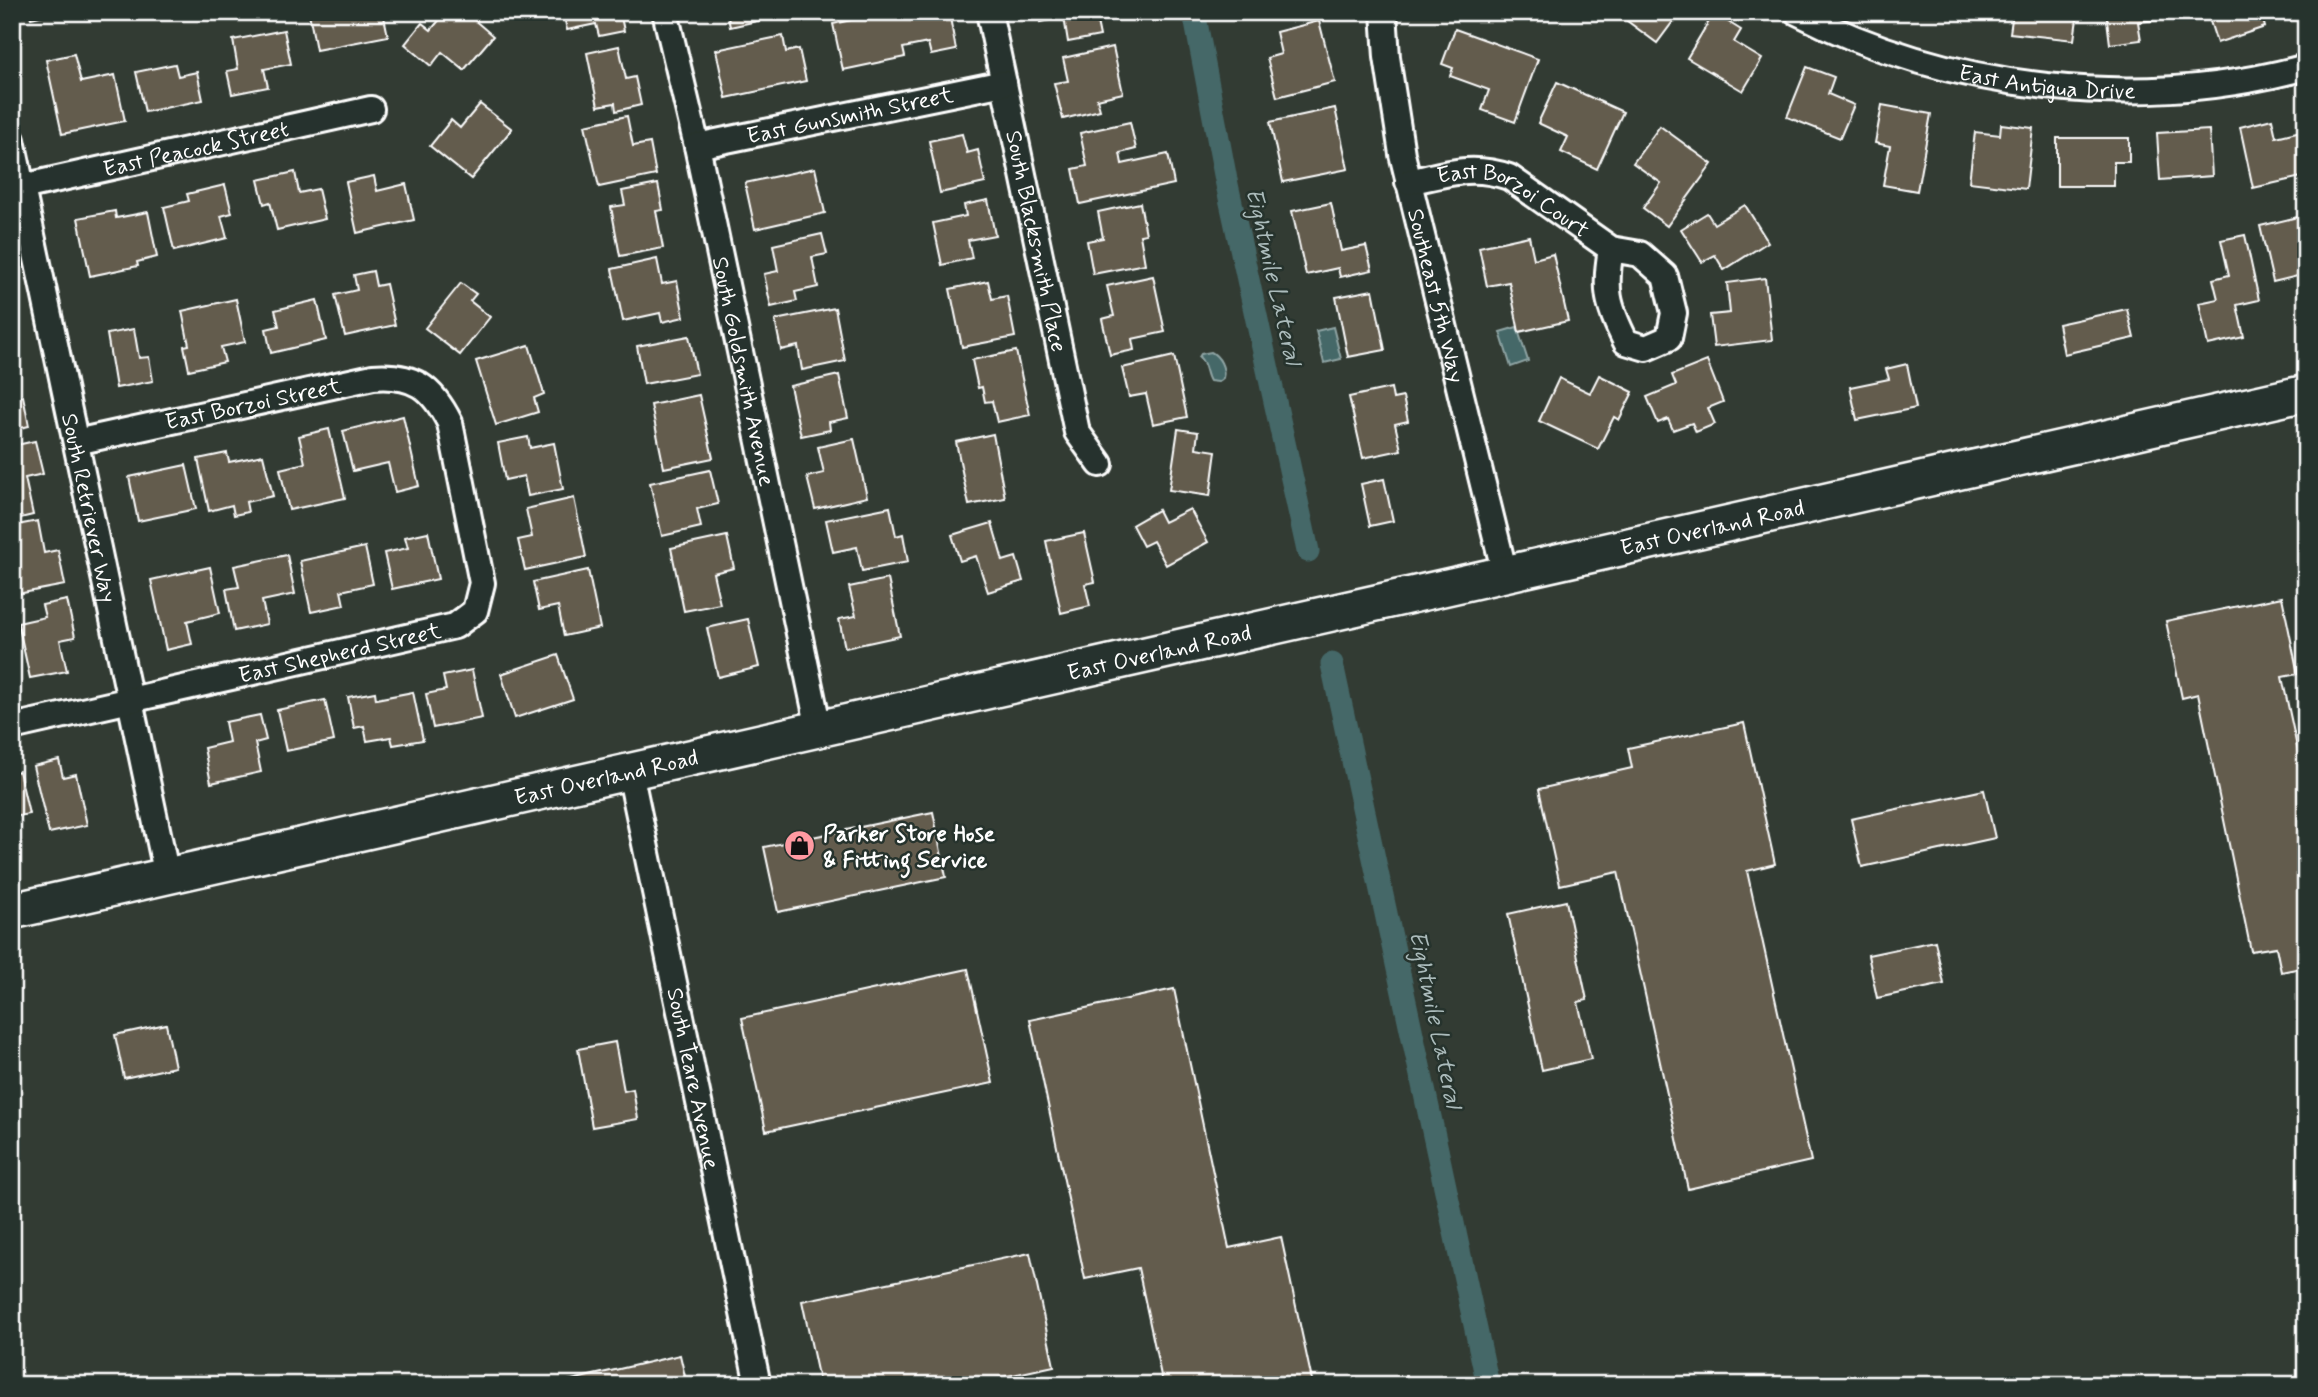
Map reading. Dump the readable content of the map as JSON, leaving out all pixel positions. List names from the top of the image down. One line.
{"streets":{"main road":["East Overland Road"],"street":["East Antigua Drive","East Gunsmith Street","East Peacock Street","East Borzoi Court","South Blacksmith Place","Southeast 5th Way","South Goldsmith Avenue","East Borzoi Street","South Retriever Way","East Shepherd Street","South Teare Avenue"]},"crossings":[["East Gunsmith Street","South Blacksmith Place"],["East Gunsmith Street","South Goldsmith Avenue"],["East Peacock Street","South Retriever Way"],["East Borzoi Court","Southeast 5th Way"],["Southeast 5th Way","East Overland Road"],["South Goldsmith Avenue","East Overland Road"],["East Borzoi Street","South Retriever Way"],["East Borzoi Street","East Shepherd Street"],["South Retriever Way","East Overland Road"],["South Retriever Way","East Shepherd Street"],["East Overland Road","South Teare Avenue"]],"water":["Eightmile Lateral"],"places":{"shop":["Parker Store Hose & Fitting Service"]}}
